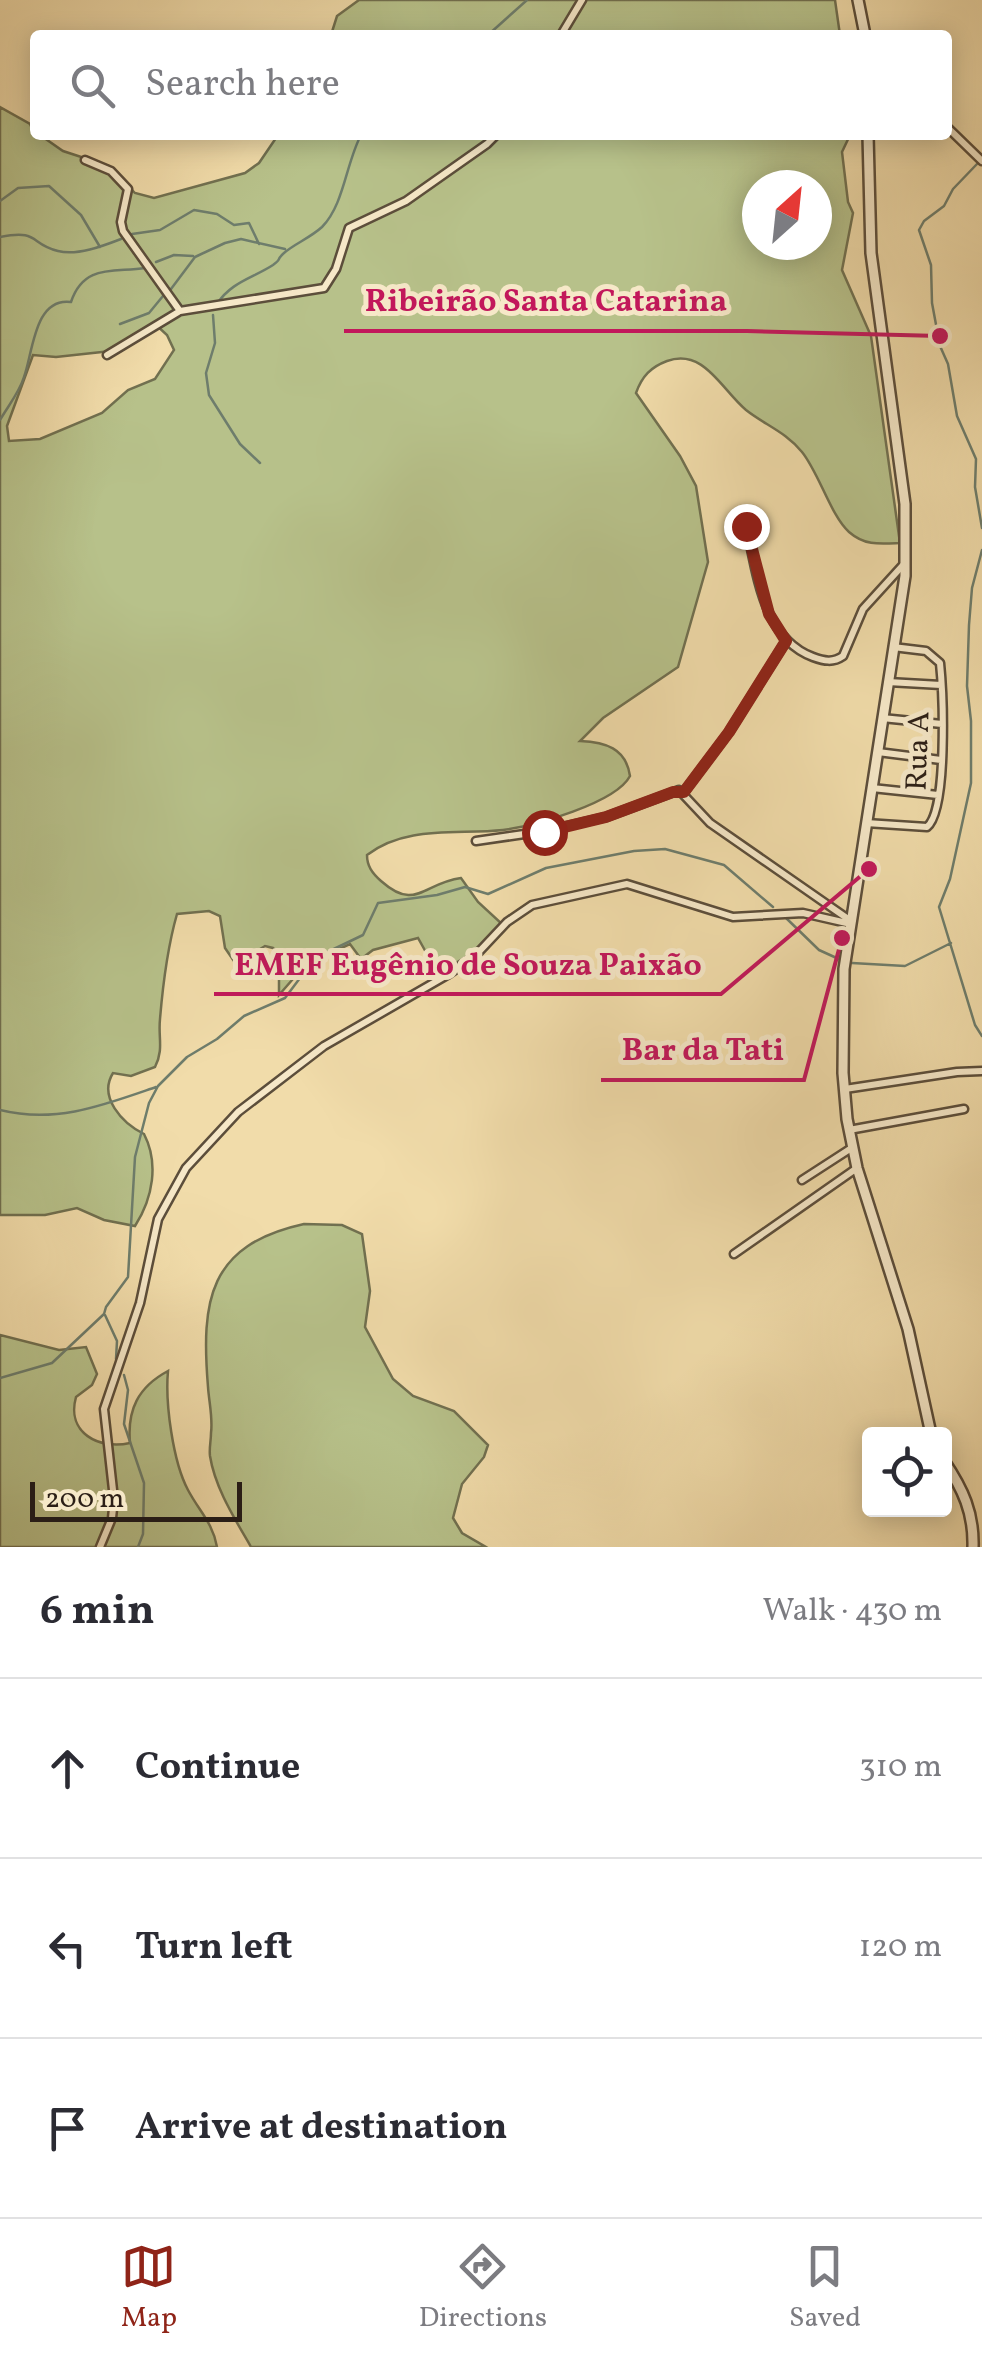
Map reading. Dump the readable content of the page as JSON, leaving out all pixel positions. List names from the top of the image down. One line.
{"streets":{"street":["Rua A"]},"places":["Ribeirão Santa Catarina","EMEF Eugênio de Souza Paixão","Bar da Tati"],"scale_bar":"200 m","north":"top right","page":{"search":"Search here","scale":"200 m","heading":["6 min","Walk · 430 m"],"list":[["Continue","310 m"],["Turn left","120 m"],"Arrive at destination"],"nav":["Map","Directions","Saved"]}}
